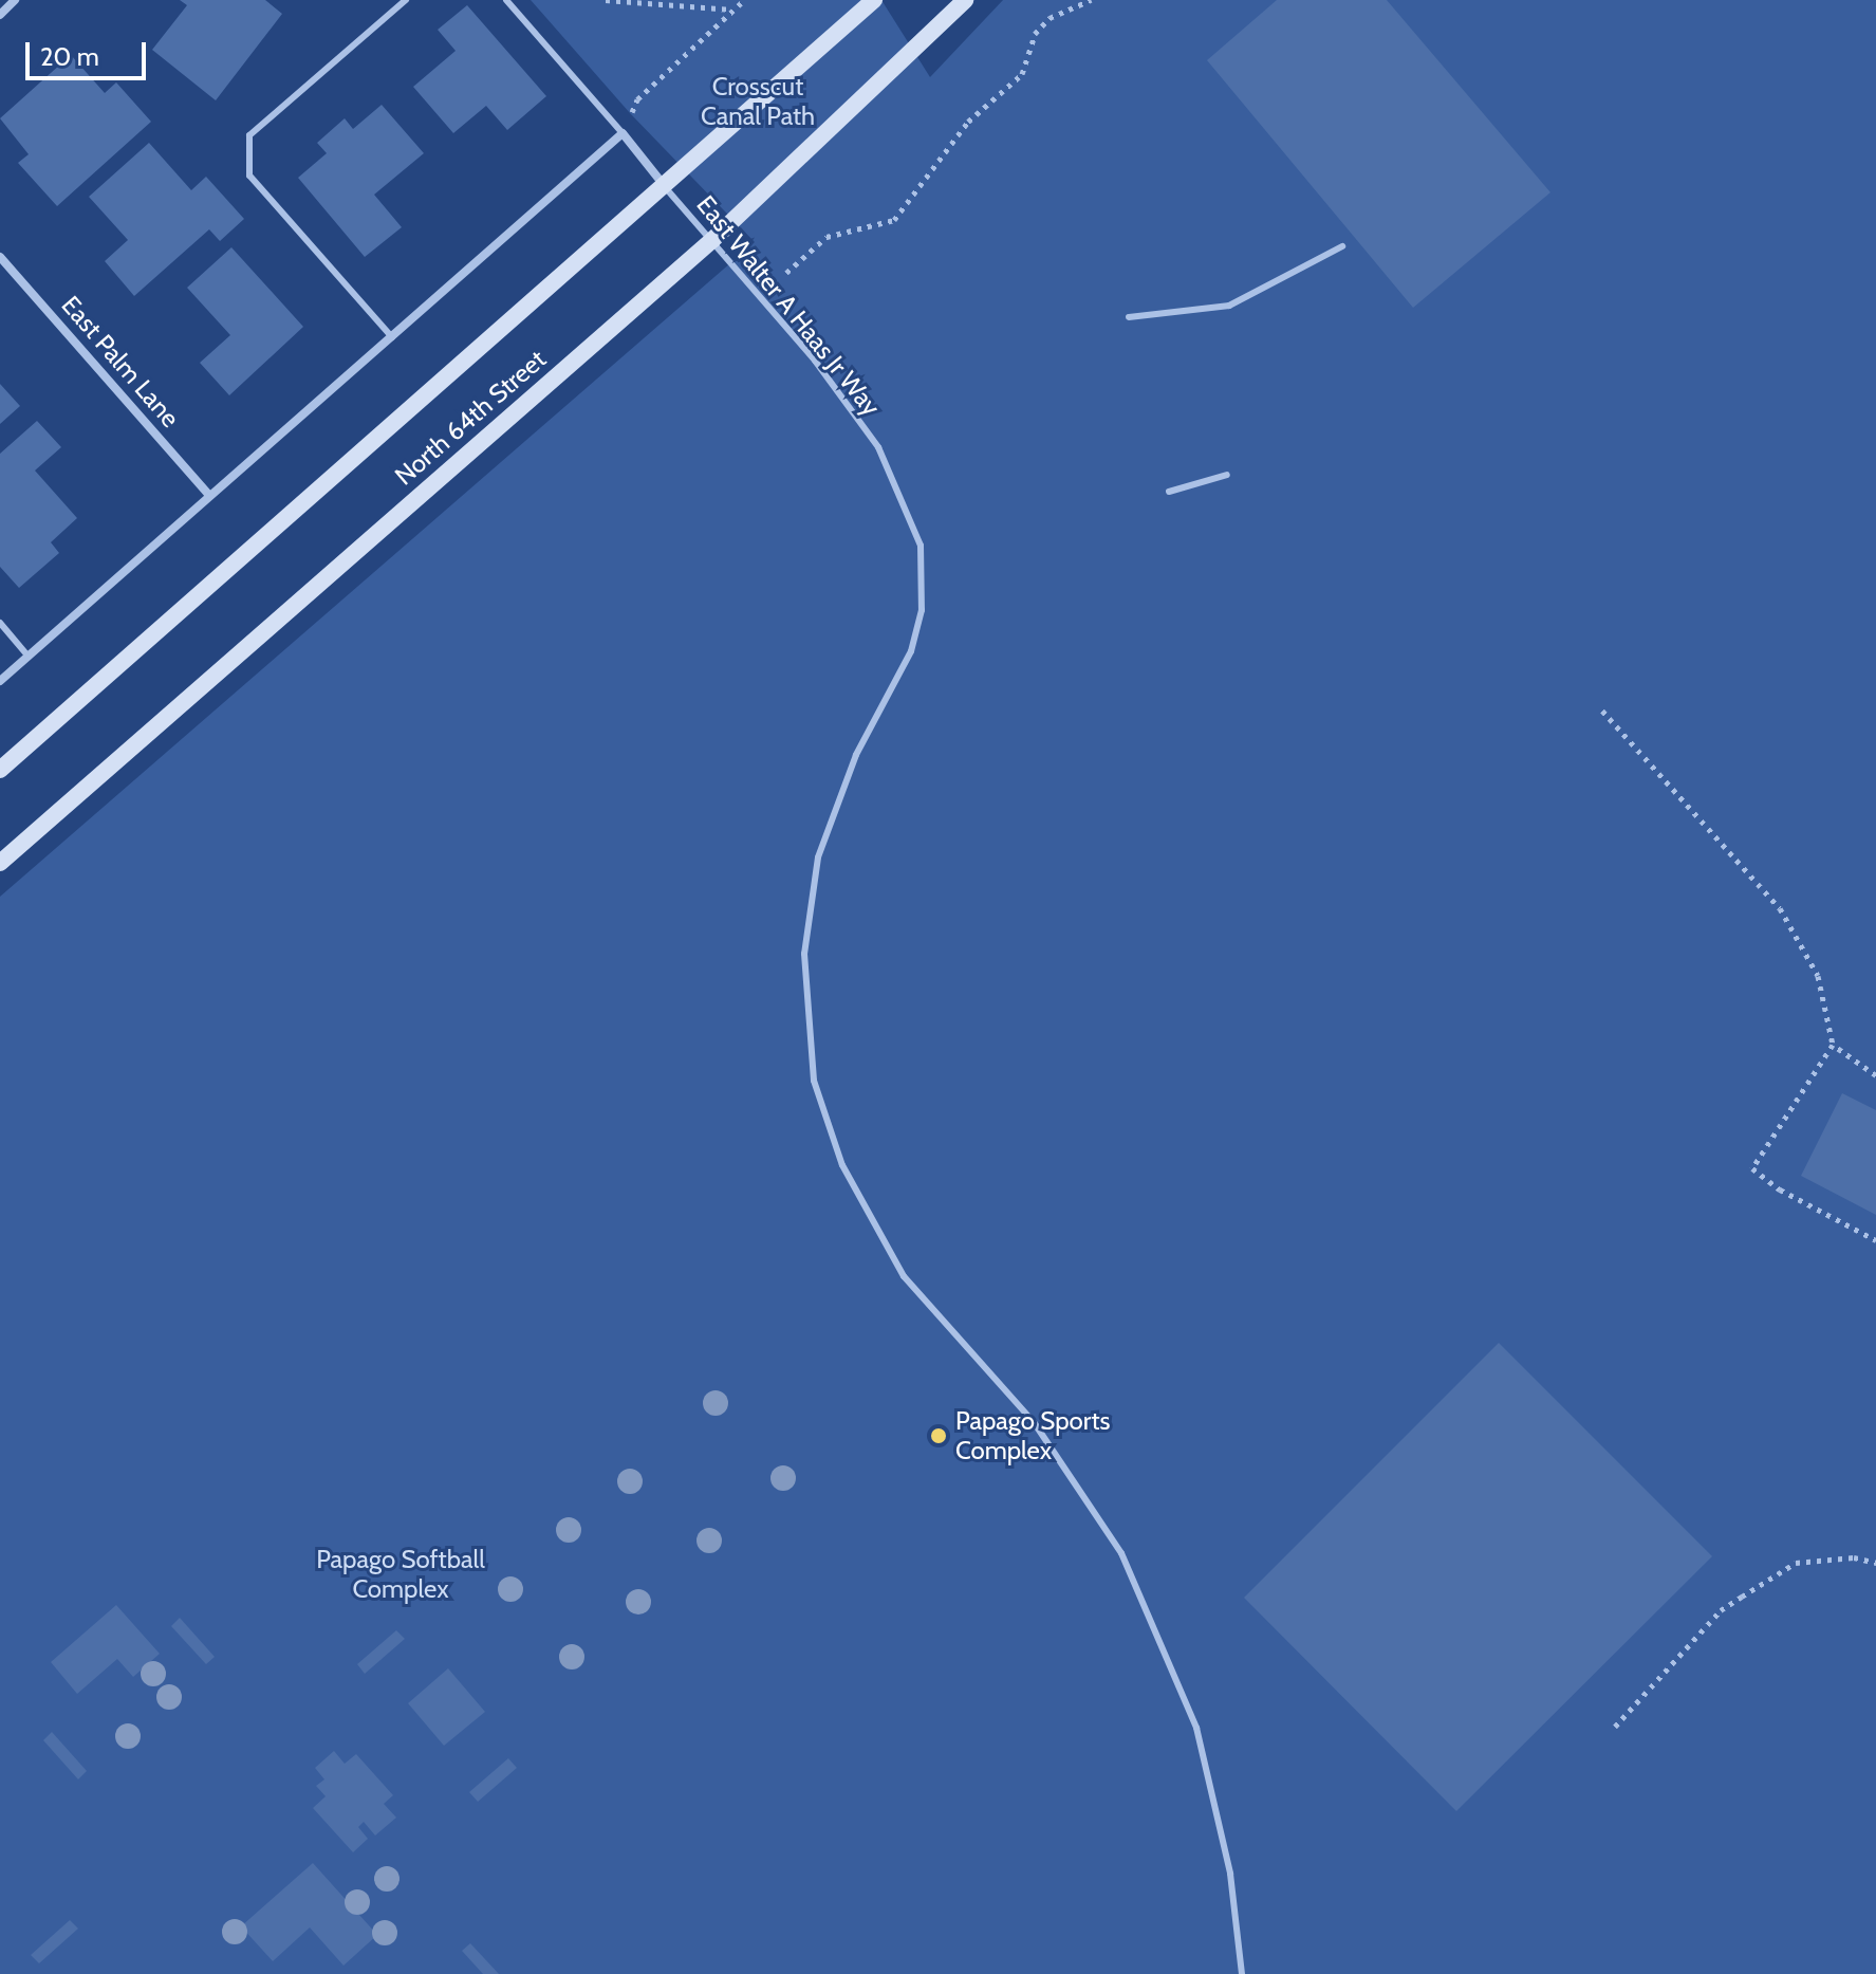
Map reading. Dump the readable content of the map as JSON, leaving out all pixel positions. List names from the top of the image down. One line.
{"streets":{"main road":["North 64th Street"],"street":["East Palm Lane"],"lane":["East Walter A Haas Jr Way"]},"crossings":[["East Walter A Haas Jr Way","North 64th Street"]],"parks":["Crosscut Canal Path","Papago Softball Complex"],"places":["Papago Sports Complex"],"scale_bar":"20 m"}
